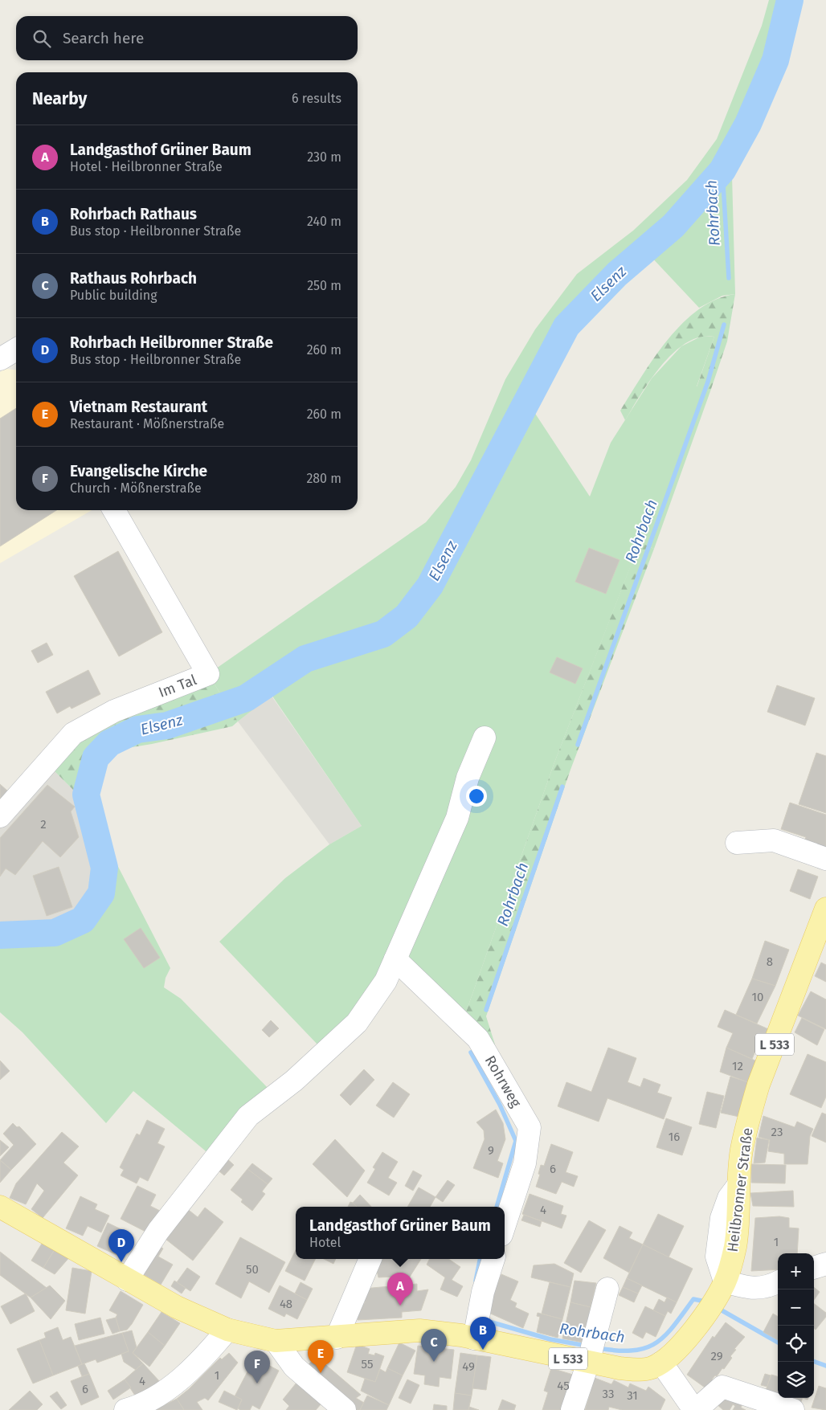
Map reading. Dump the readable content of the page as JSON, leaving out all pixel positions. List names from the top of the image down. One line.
{"streets":{"main road":["L 533","Heilbronner Straße"],"street":["Im Tal","Rohrweg"]},"water":["Rohrbach","Elsenz"],"house_numbers":["2","8","10","12","23","16","9","6","4","1","50","48","29","55","49","1","4","45","6","33","31"],"page":{"search":"Search here","heading":["Nearby","6 results"],"list":[{"mark":"A","name":"Landgasthof Grüner Baum","note":"Hotel · Heilbronner Straße","value":"230 m"},{"mark":"B","name":"Rohrbach Rathaus","note":"Bus stop · Heilbronner Straße","value":"240 m"},{"mark":"C","name":"Rathaus Rohrbach","note":"Public building","value":"250 m"},{"mark":"D","name":"Rohrbach Heilbronner Straße","note":"Bus stop · Heilbronner Straße","value":"260 m"},{"mark":"E","name":"Vietnam Restaurant","note":"Restaurant · Mößnerstraße","value":"260 m"},{"mark":"F","name":"Evangelische Kirche","note":"Church · Mößnerstraße","value":"280 m"}],"popup":["Landgasthof Grüner Baum","Hotel"],"pins":["D","A","B","C","E","F"],"map_buttons":["+","−"]}}
